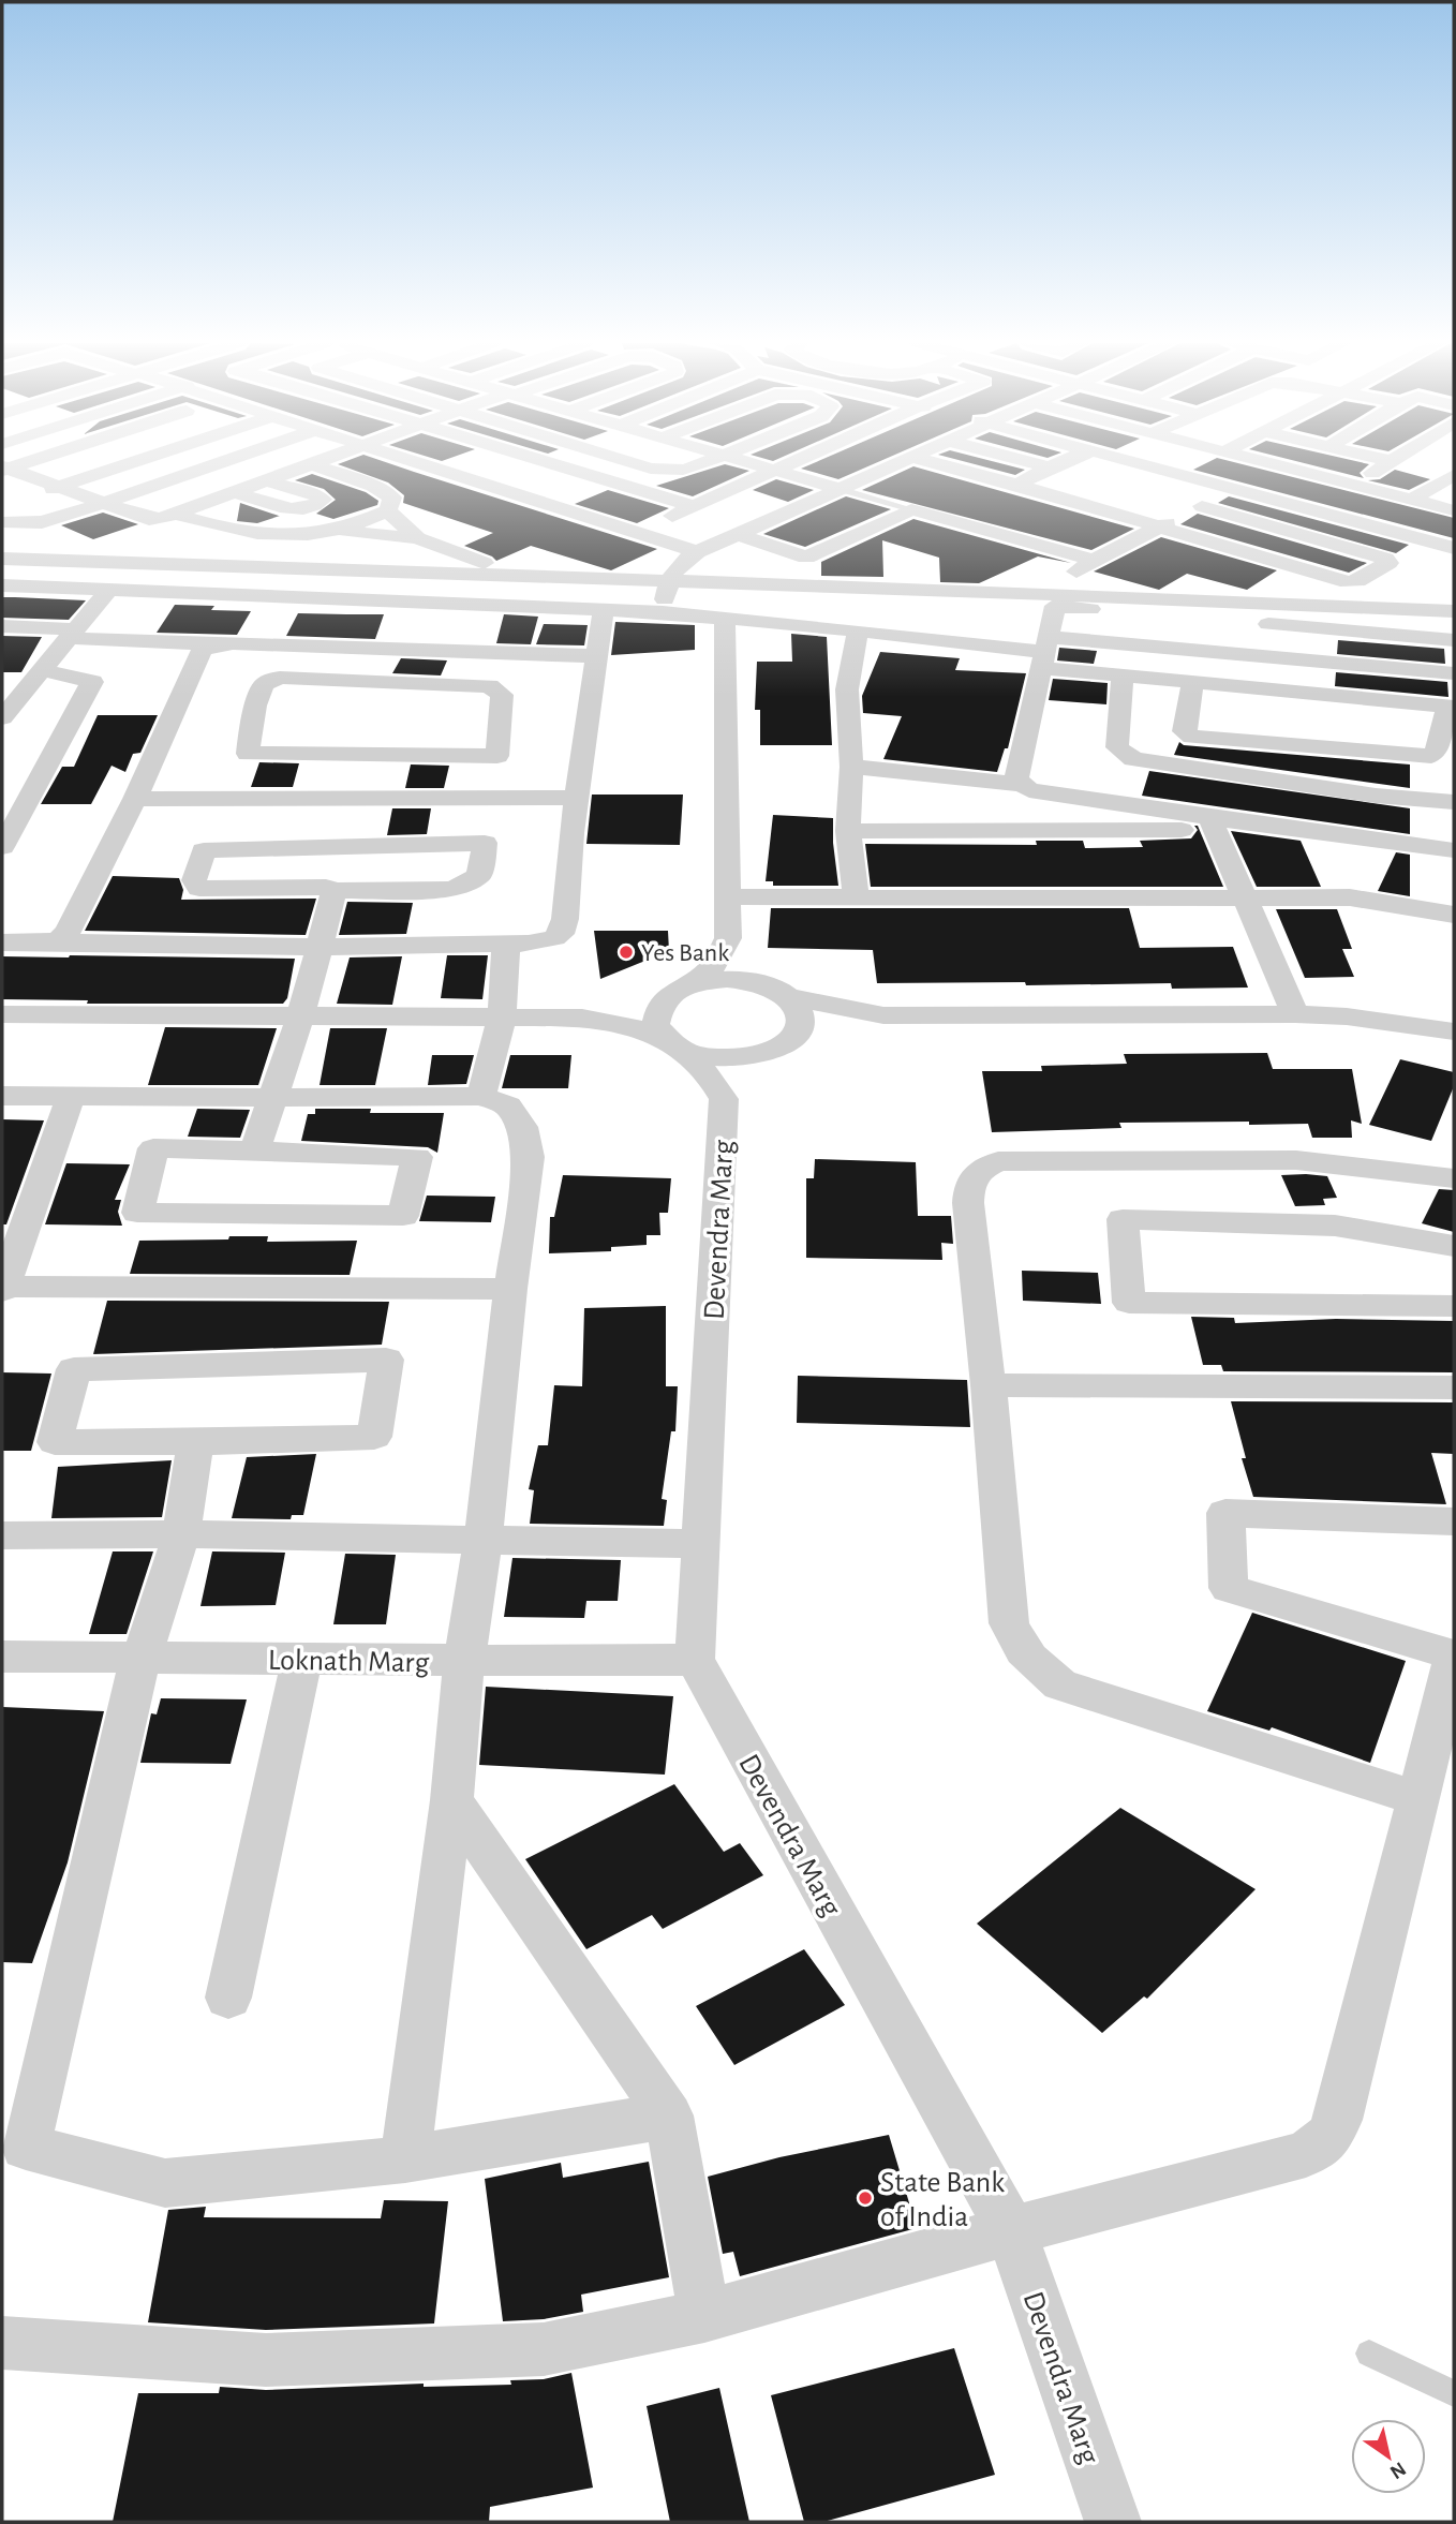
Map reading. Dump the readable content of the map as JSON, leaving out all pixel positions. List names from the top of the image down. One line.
{"streets":{"street":["Devendra Marg","Loknath Marg"]},"crossings":[["Devendra Marg","Loknath Marg"]],"places":["Yes Bank","State Bank of India"],"north":"bottom right"}
